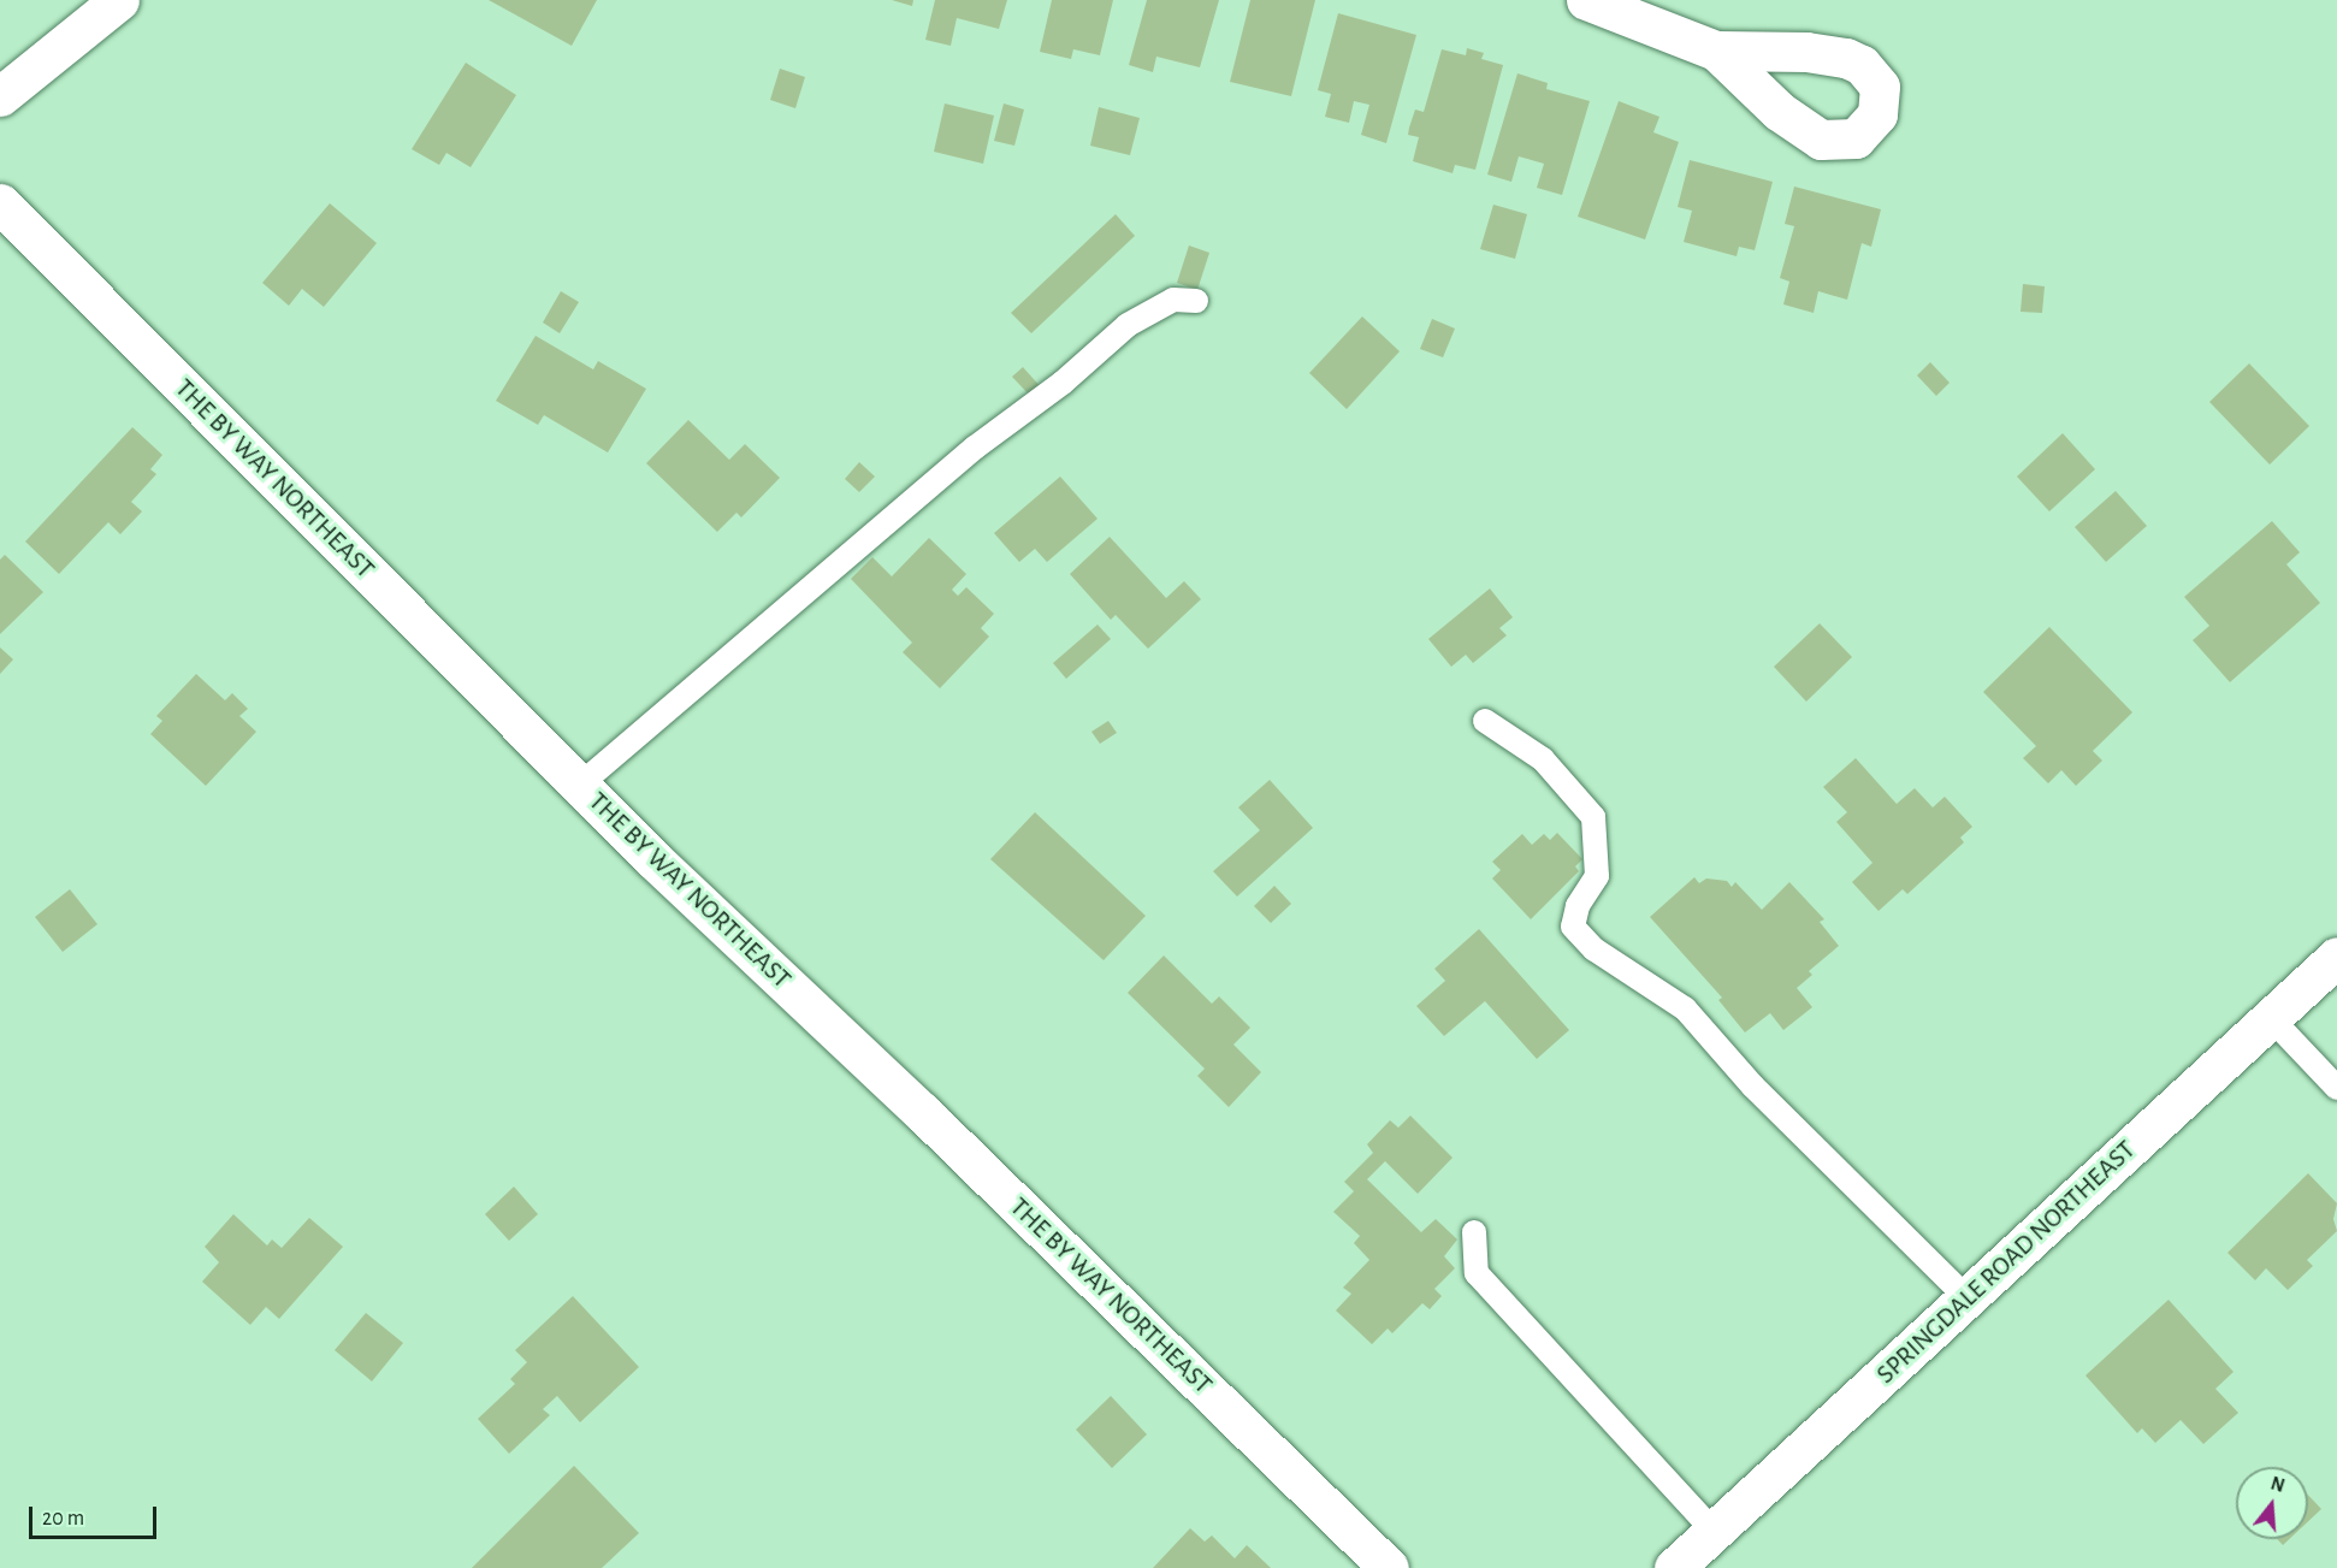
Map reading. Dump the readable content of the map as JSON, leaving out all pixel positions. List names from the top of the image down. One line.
{"streets":{"street":["THE BY WAY NORTHEAST","SPRINGDALE ROAD NORTHEAST"]},"scale_bar":"20 m","north":"top"}
